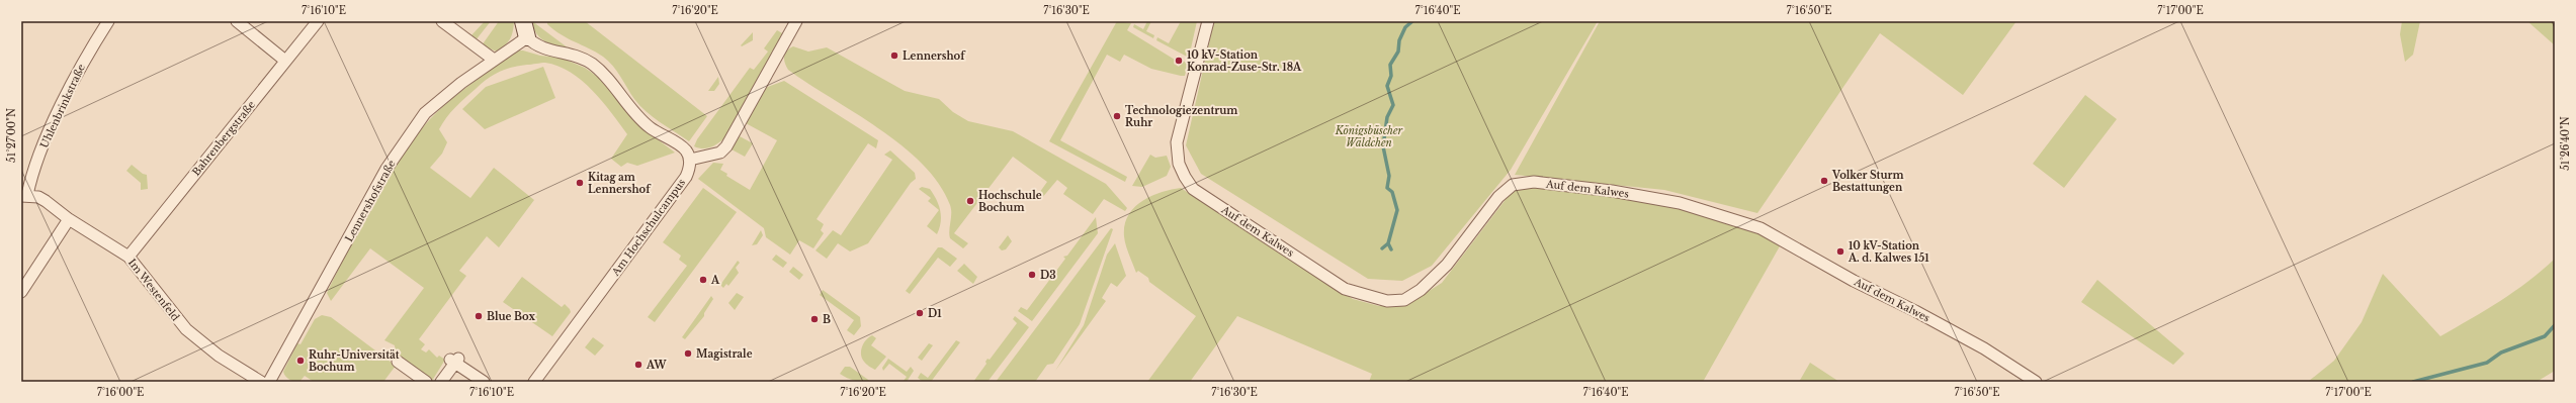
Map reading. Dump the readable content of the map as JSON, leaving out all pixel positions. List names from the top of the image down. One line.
{"streets":{"street":["Uhlenbrinkstraße","Bahrenbergstraße","Auf dem Kalwes","Lennershofstraße","Am Hochschulcampus","Im Westenfeld"]},"crossings":[["Uhlenbrinkstraße","Im Westenfeld"],["Bahrenbergstraße","Im Westenfeld"]],"parks":["Königsbüscher Wäldchen"],"places":["Lennershof","10 kV-Station Konrad-Zuse-Str. 18A","Technologiezentrum Ruhr","Volker Sturm Bestattungen","Kitag am Lennershof","Hochschule Bochum","10 kV-Station A. d. Kalwes 151","D3","A","D1","Blue Box","B","Magistrale","Ruhr-Universität Bochum","AW"],"coordinates":["7°16'10\"E","7°16'20\"E","7°16'30\"E","7°16'40\"E","7°16'50\"E","7°17'00\"E","51°27'00\"N","51°26'40\"N","7°16'00\"E"]}
